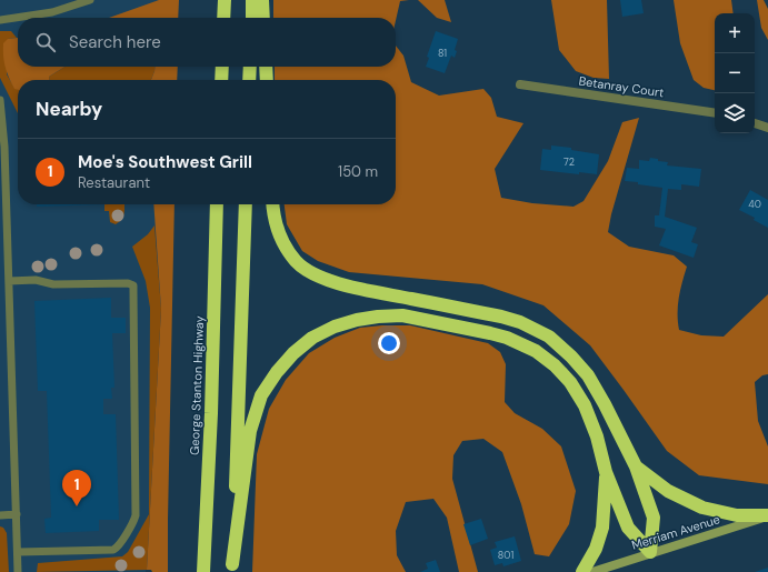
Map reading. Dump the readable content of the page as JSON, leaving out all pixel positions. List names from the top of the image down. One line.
{"streets":{"highway":["George Stanton Highway"],"main road":["Merriam Avenue"],"street":["Betanray Court"]},"house_numbers":["81","72","40","801"],"page":{"map_buttons":["+","−"],"search":"Search here","heading":"Nearby","list":[{"mark":"1","name":"Moe's Southwest Grill","note":"Restaurant","value":"150 m"}],"pins":"1"}}
